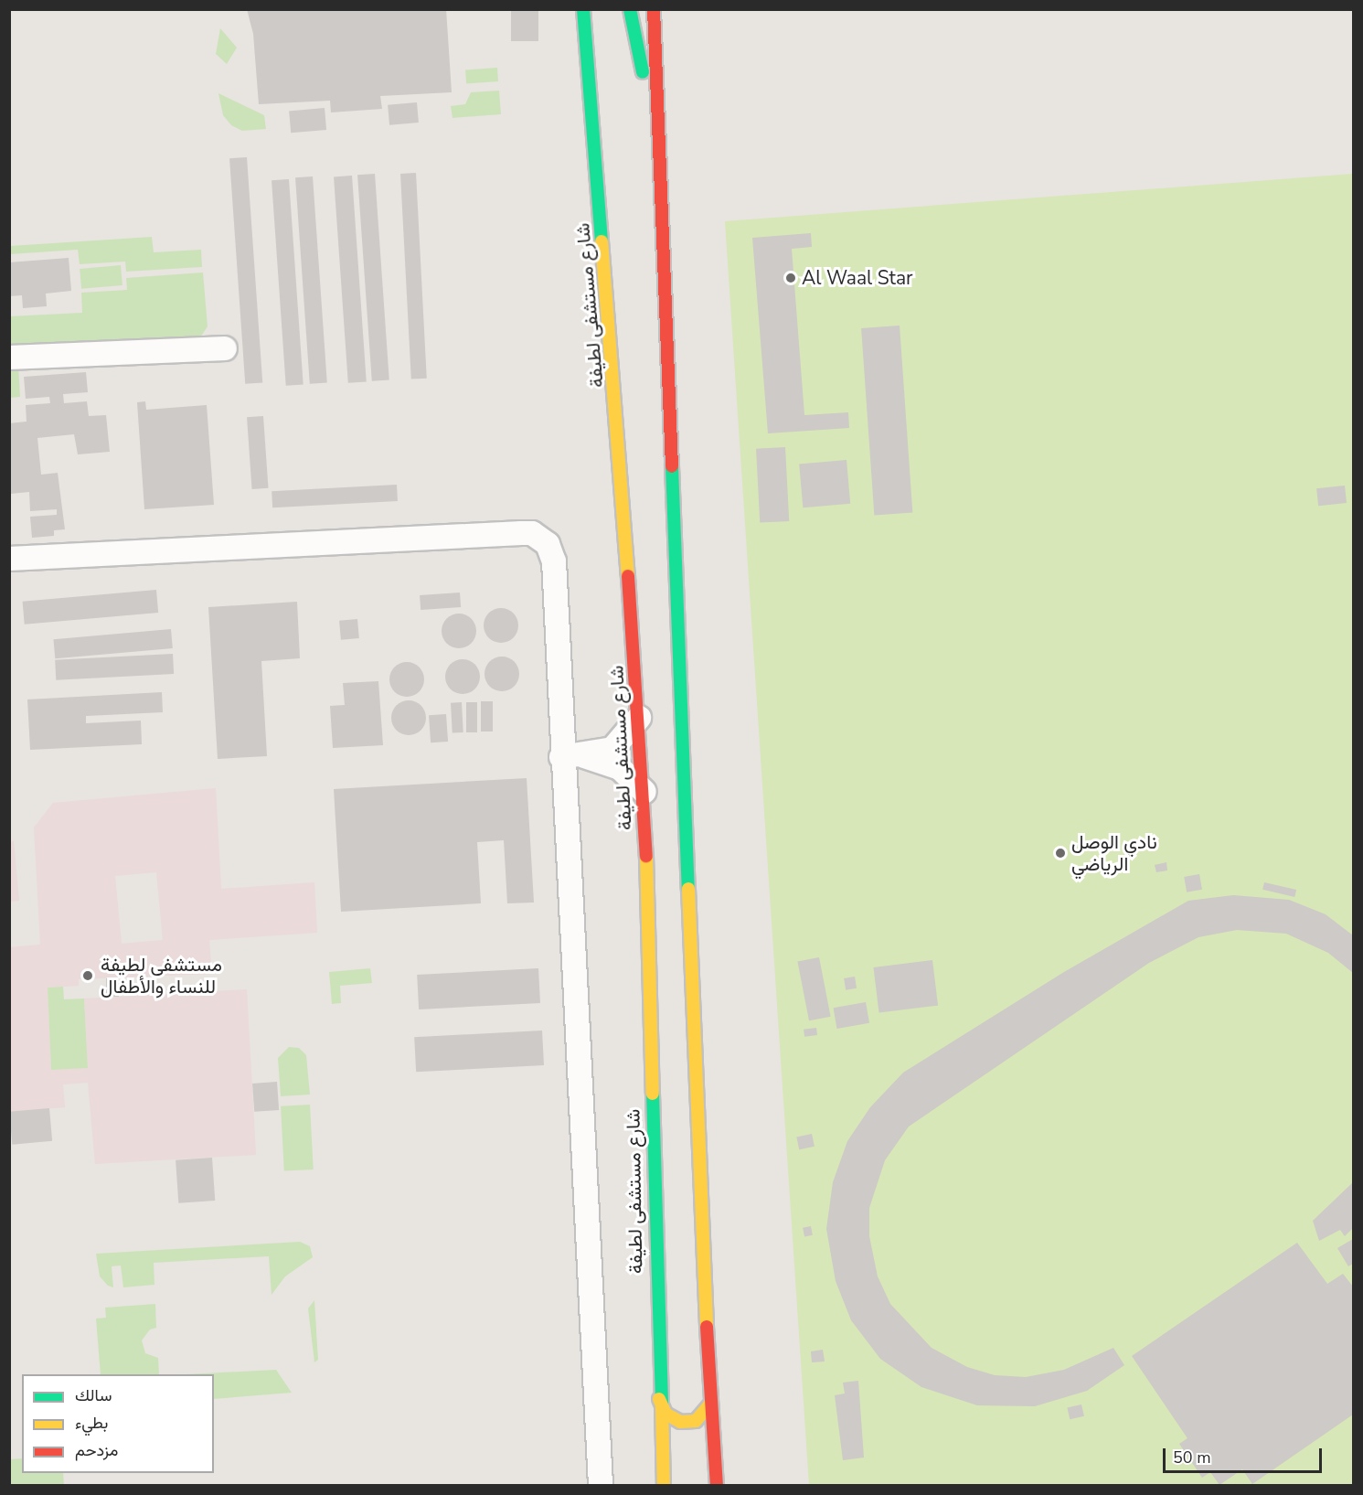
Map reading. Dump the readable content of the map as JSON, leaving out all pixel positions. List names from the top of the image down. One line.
{"streets":{"main road":["شارع مستشفى لطيفة"]},"places":["Al Waal Star","نادي الوصل الرياضي","مستشفى لطيفة للنساء والأطفال"],"legend":["سالك","بطيء","مزدحم"],"scale_bar":"50 m"}
